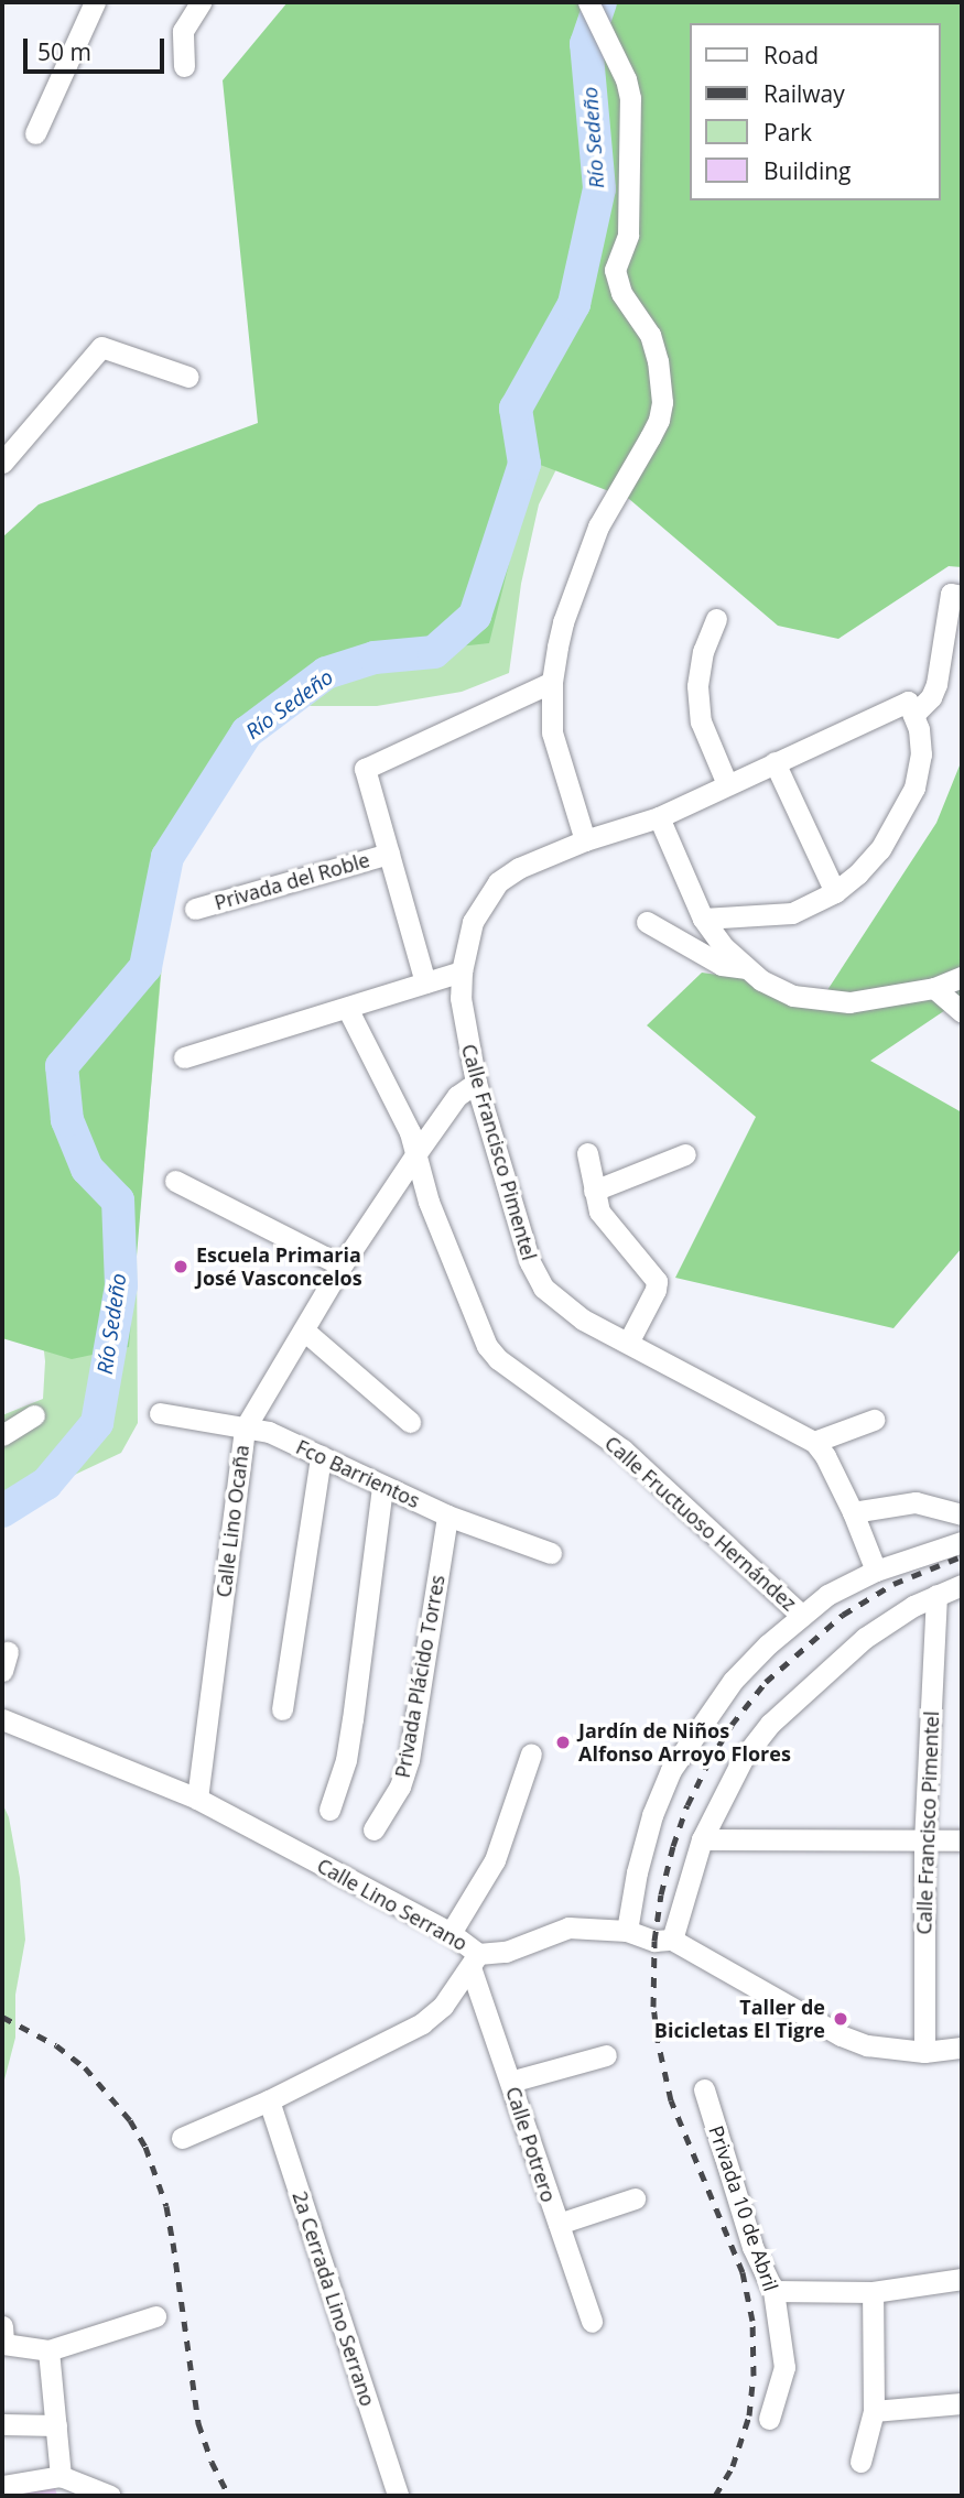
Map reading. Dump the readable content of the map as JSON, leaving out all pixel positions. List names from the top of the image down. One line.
{"streets":{"street":["Privada del Roble","Calle Francisco Pimentel","Fco Barrientos","Calle Lino Ocaña","Calle Fructuoso Hernández","Privada Plácido Torres","Calle Lino Serrano","Calle Potrero","Privada 10 de Abril","2a Cerrada Lino Serrano"]},"crossings":[["Calle Francisco Pimentel","Calle Lino Ocaña"],["Calle Francisco Pimentel","Calle Lino Serrano"],["Fco Barrientos","Calle Lino Ocaña"],["Fco Barrientos","Privada Plácido Torres"],["Calle Lino Ocaña","Calle Fructuoso Hernández"],["Calle Lino Ocaña","Calle Lino Serrano"],["Calle Lino Serrano","Calle Potrero"]],"water":["Río Sedeño"],"places":["Escuela Primaria José Vasconcelos","Jardín de Niños Alfonso Arroyo Flores","Taller de Bicicletas El Tigre"],"legend":["Road","Railway","Park","Building"],"scale_bar":"50 m"}
